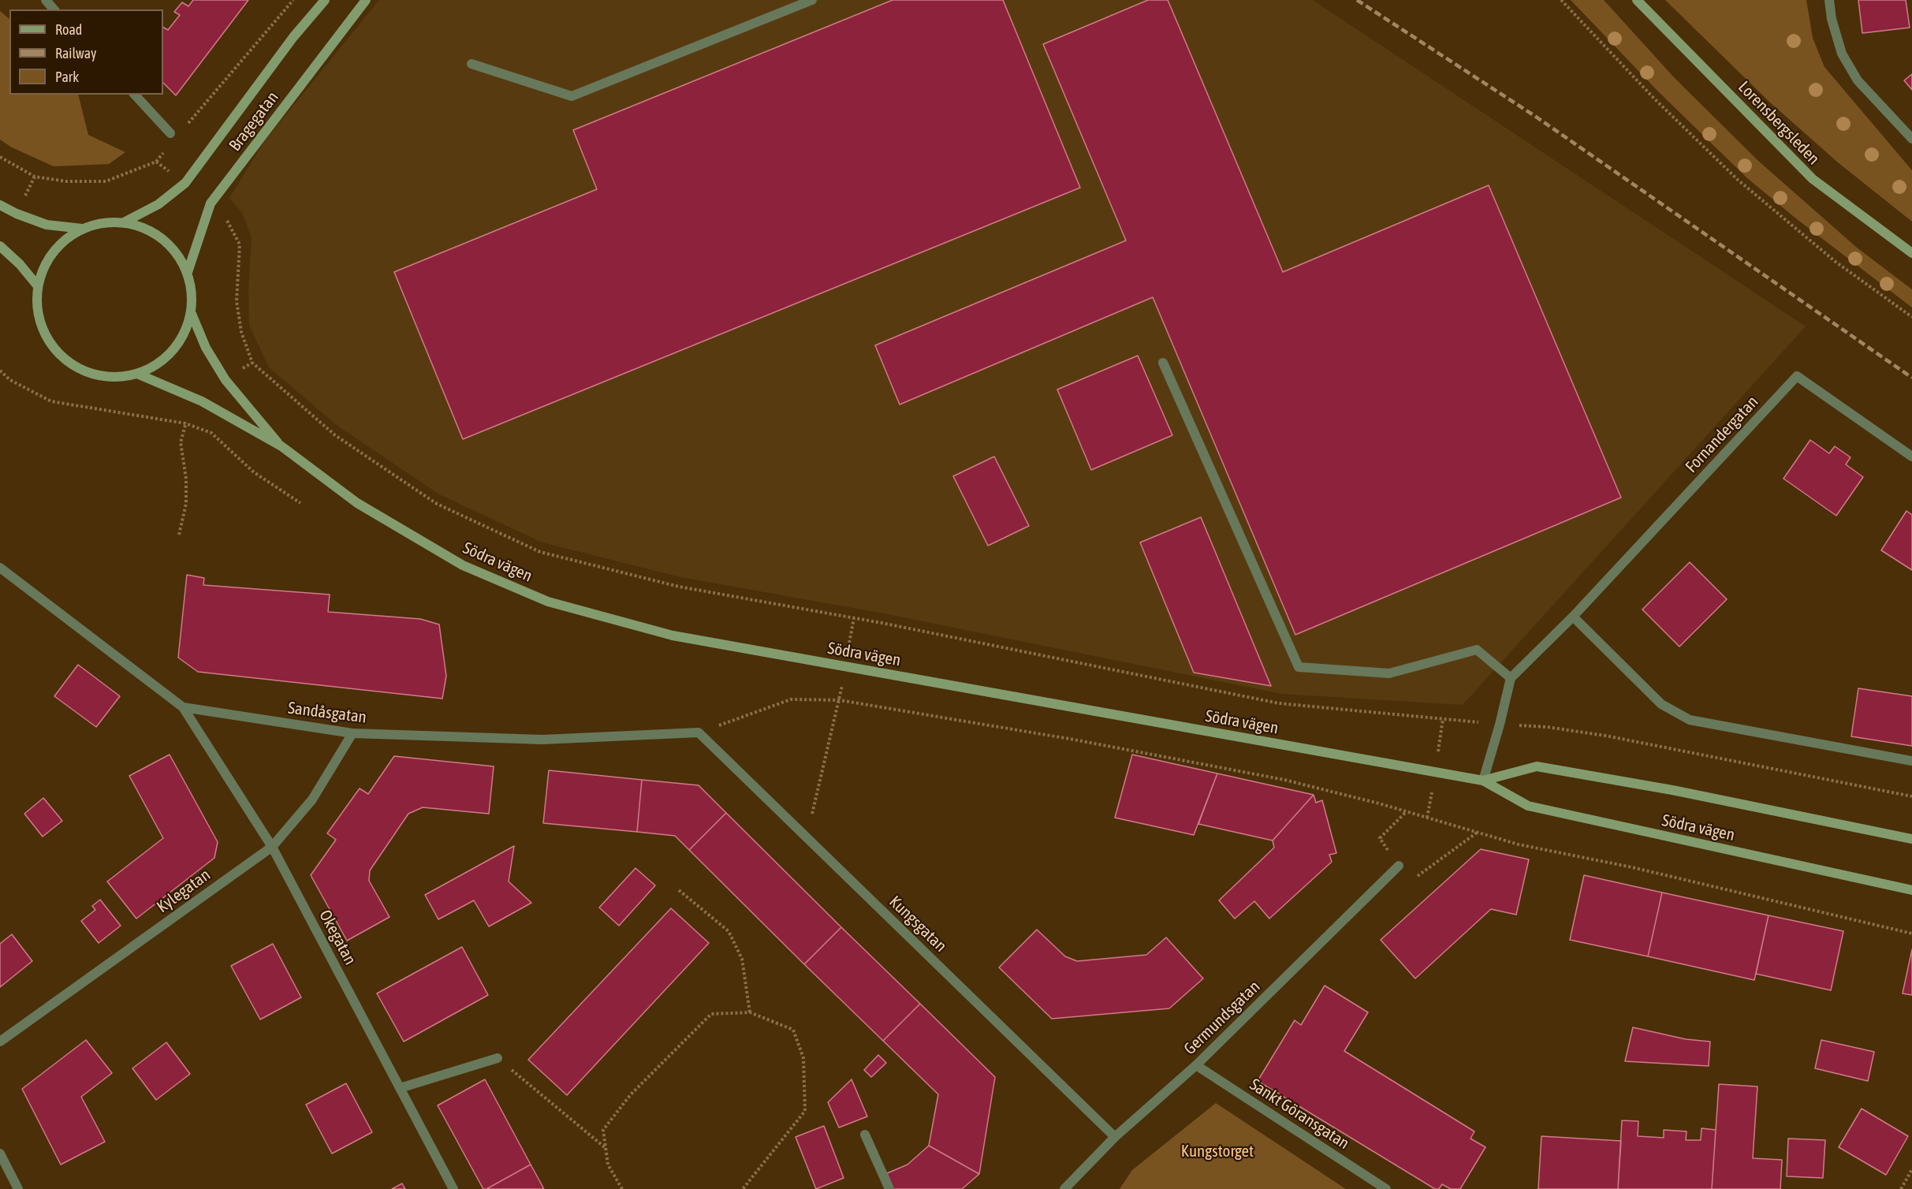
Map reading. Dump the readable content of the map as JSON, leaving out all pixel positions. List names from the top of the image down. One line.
{"streets":{"main road":["Bragegatan","Lorensbergsleden","Södra vägen"],"street":["Fornandergatan","Sandåsgatan","Kylegatan","Kungsgatan","Okegatan","Germundsgatan","Sankt Göransgatan"]},"crossings":[["Bragegatan","Södra vägen"],["Sandåsgatan","Kylegatan"],["Sandåsgatan","Kungsgatan"],["Sandåsgatan","Okegatan"],["Kylegatan","Okegatan"],["Kungsgatan","Germundsgatan"],["Germundsgatan","Sankt Göransgatan"]],"parks":["Kungstorget"],"legend":["Road","Railway","Park"]}
